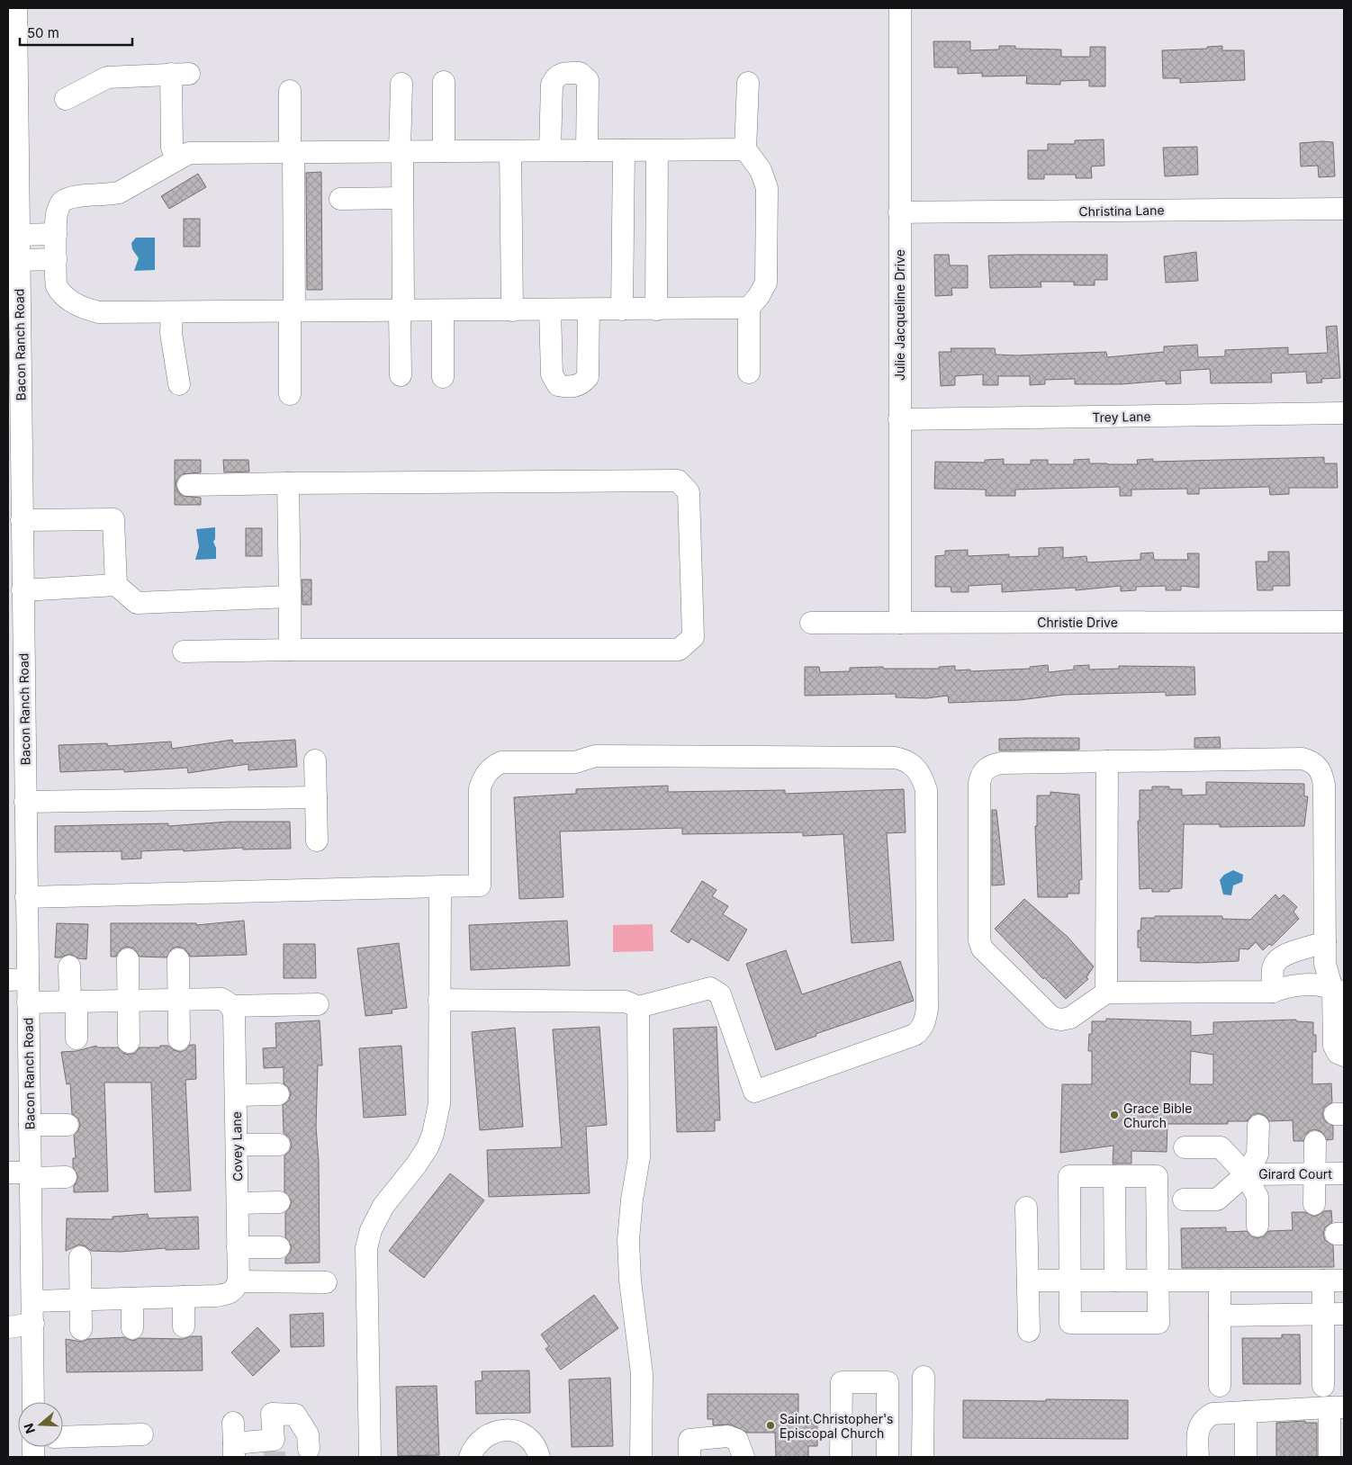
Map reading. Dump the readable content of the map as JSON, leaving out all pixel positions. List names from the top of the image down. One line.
{"streets":{"street":["Christina Lane","Julie Jacqueline Drive","Bacon Ranch Road","Trey Lane","Christie Drive","Covey Lane","Girard Court"]},"crossings":[["Christina Lane","Julie Jacqueline Drive"],["Julie Jacqueline Drive","Trey Lane"],["Julie Jacqueline Drive","Christie Drive"]],"places":["Grace Bible Church","Saint Christopher's Episcopal Church"],"scale_bar":"50 m","north":"left"}
